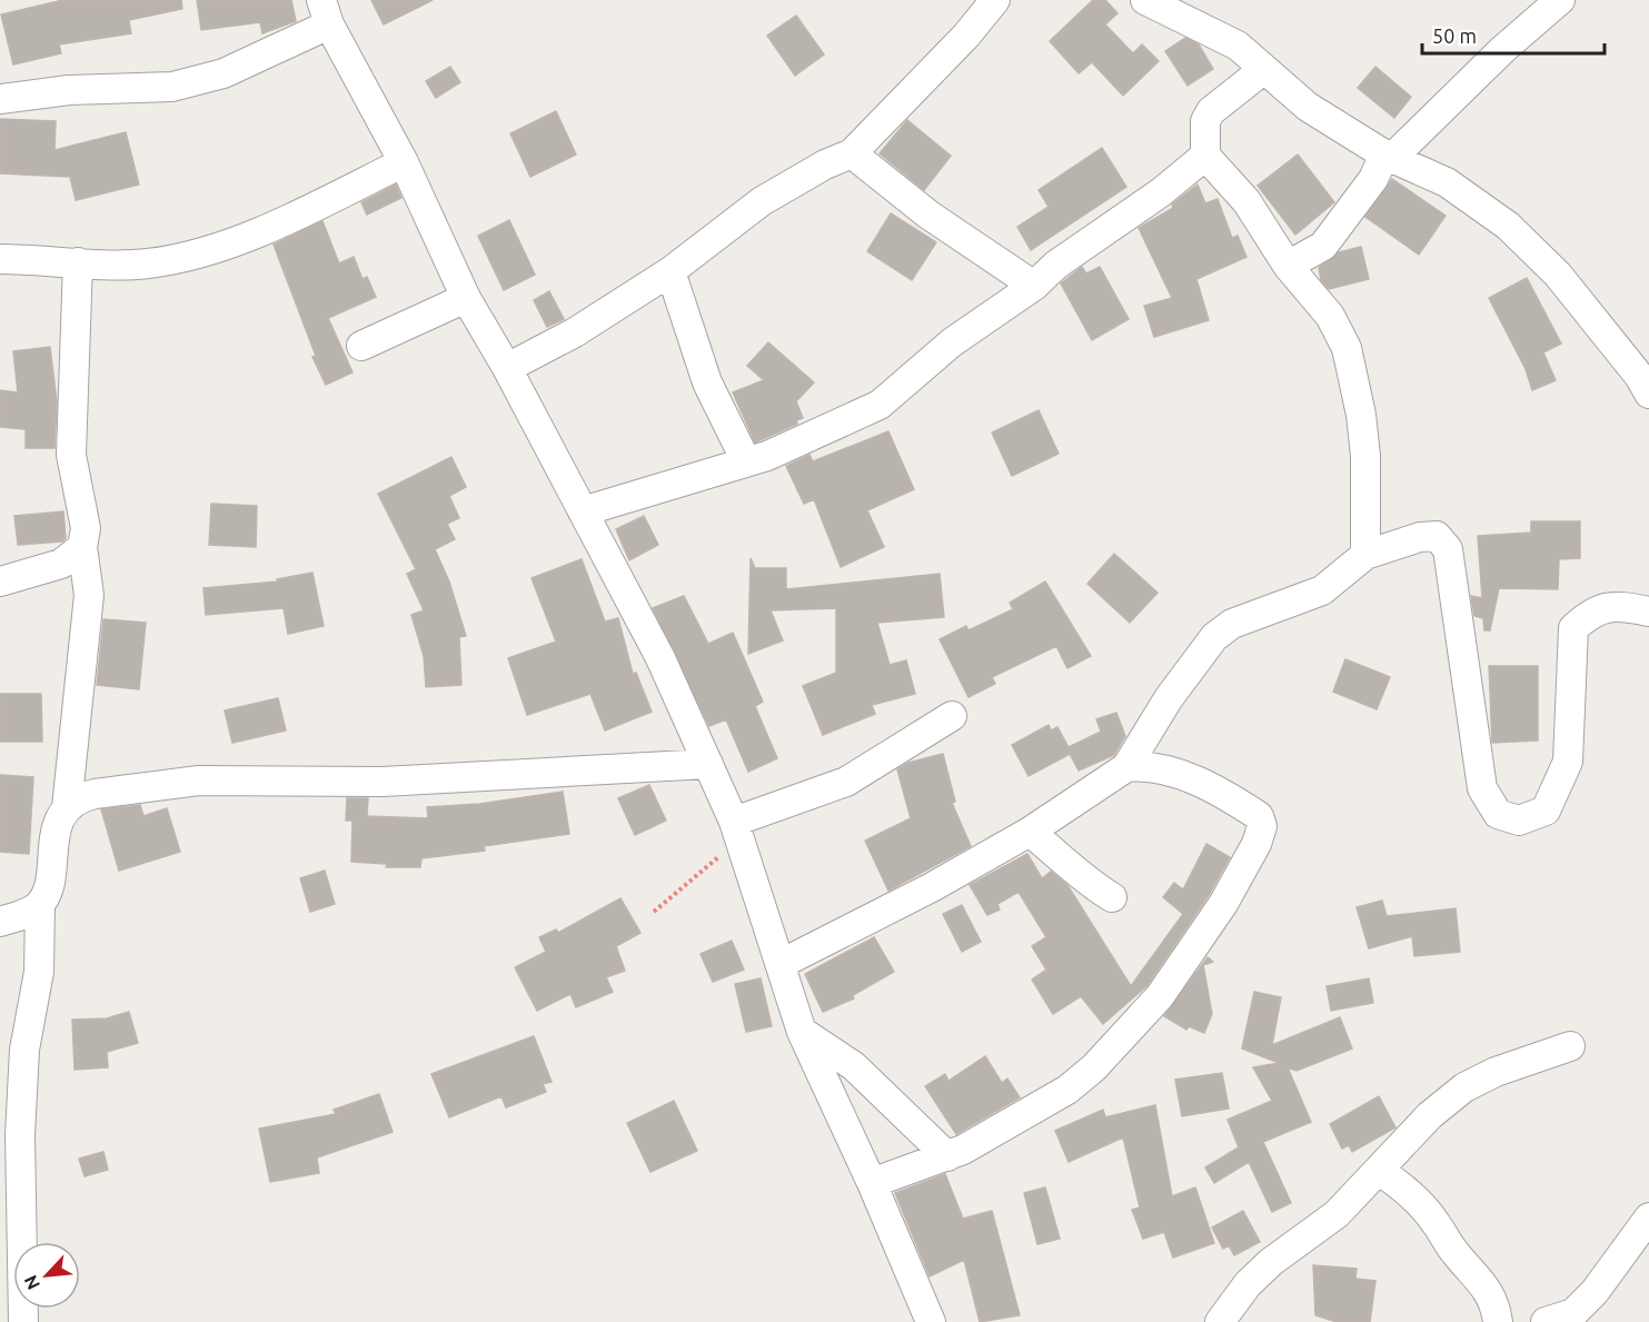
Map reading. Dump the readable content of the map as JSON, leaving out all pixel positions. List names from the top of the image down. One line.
{"scale_bar":"50 m","north":"bottom left"}
